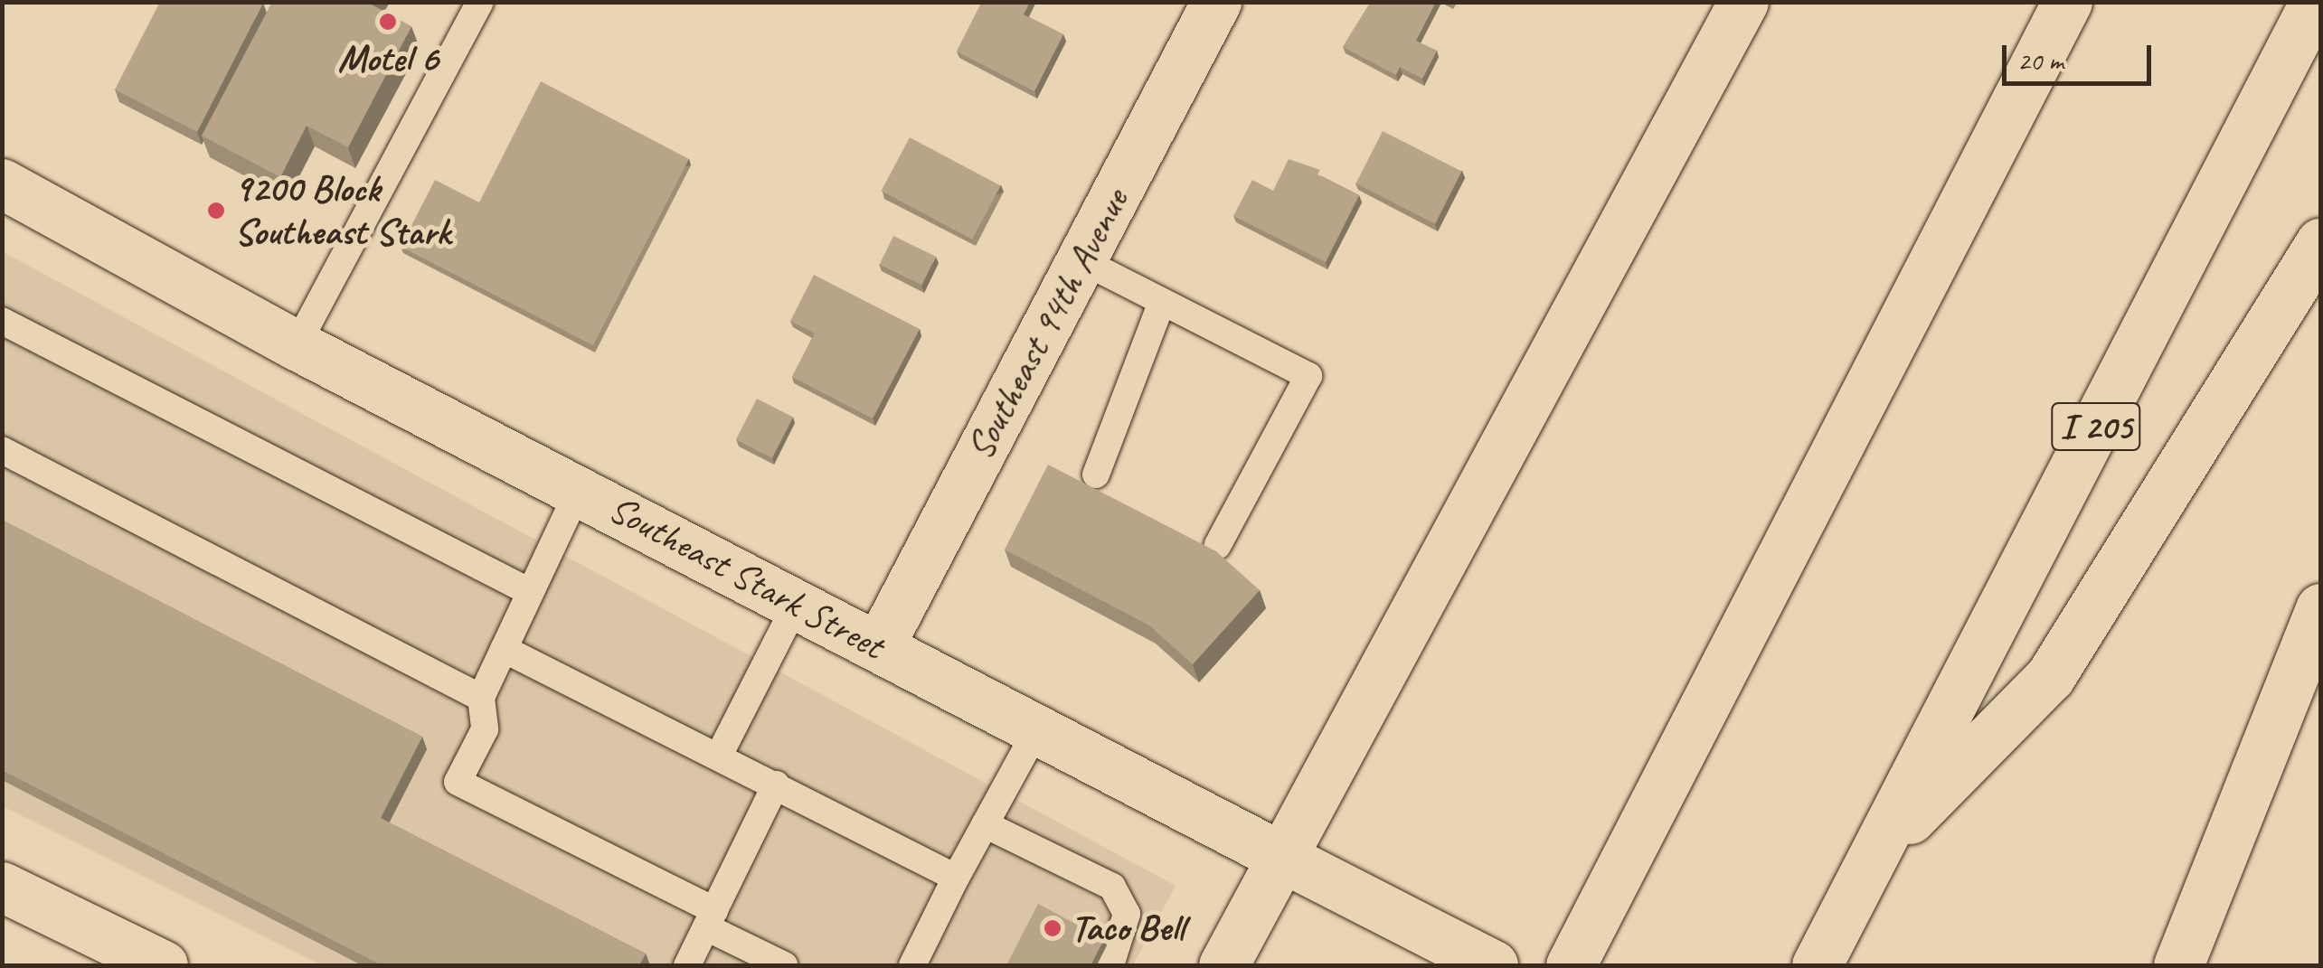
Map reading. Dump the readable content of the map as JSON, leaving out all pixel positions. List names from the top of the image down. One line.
{"streets":{"main road":["Southeast 94th Avenue","I 205","Southeast Stark Street"]},"crossings":[["Southeast 94th Avenue","Southeast Stark Street"]],"places":["Motel 6","9200 Block Southeast Stark","Taco Bell"],"scale_bar":"20 m"}
